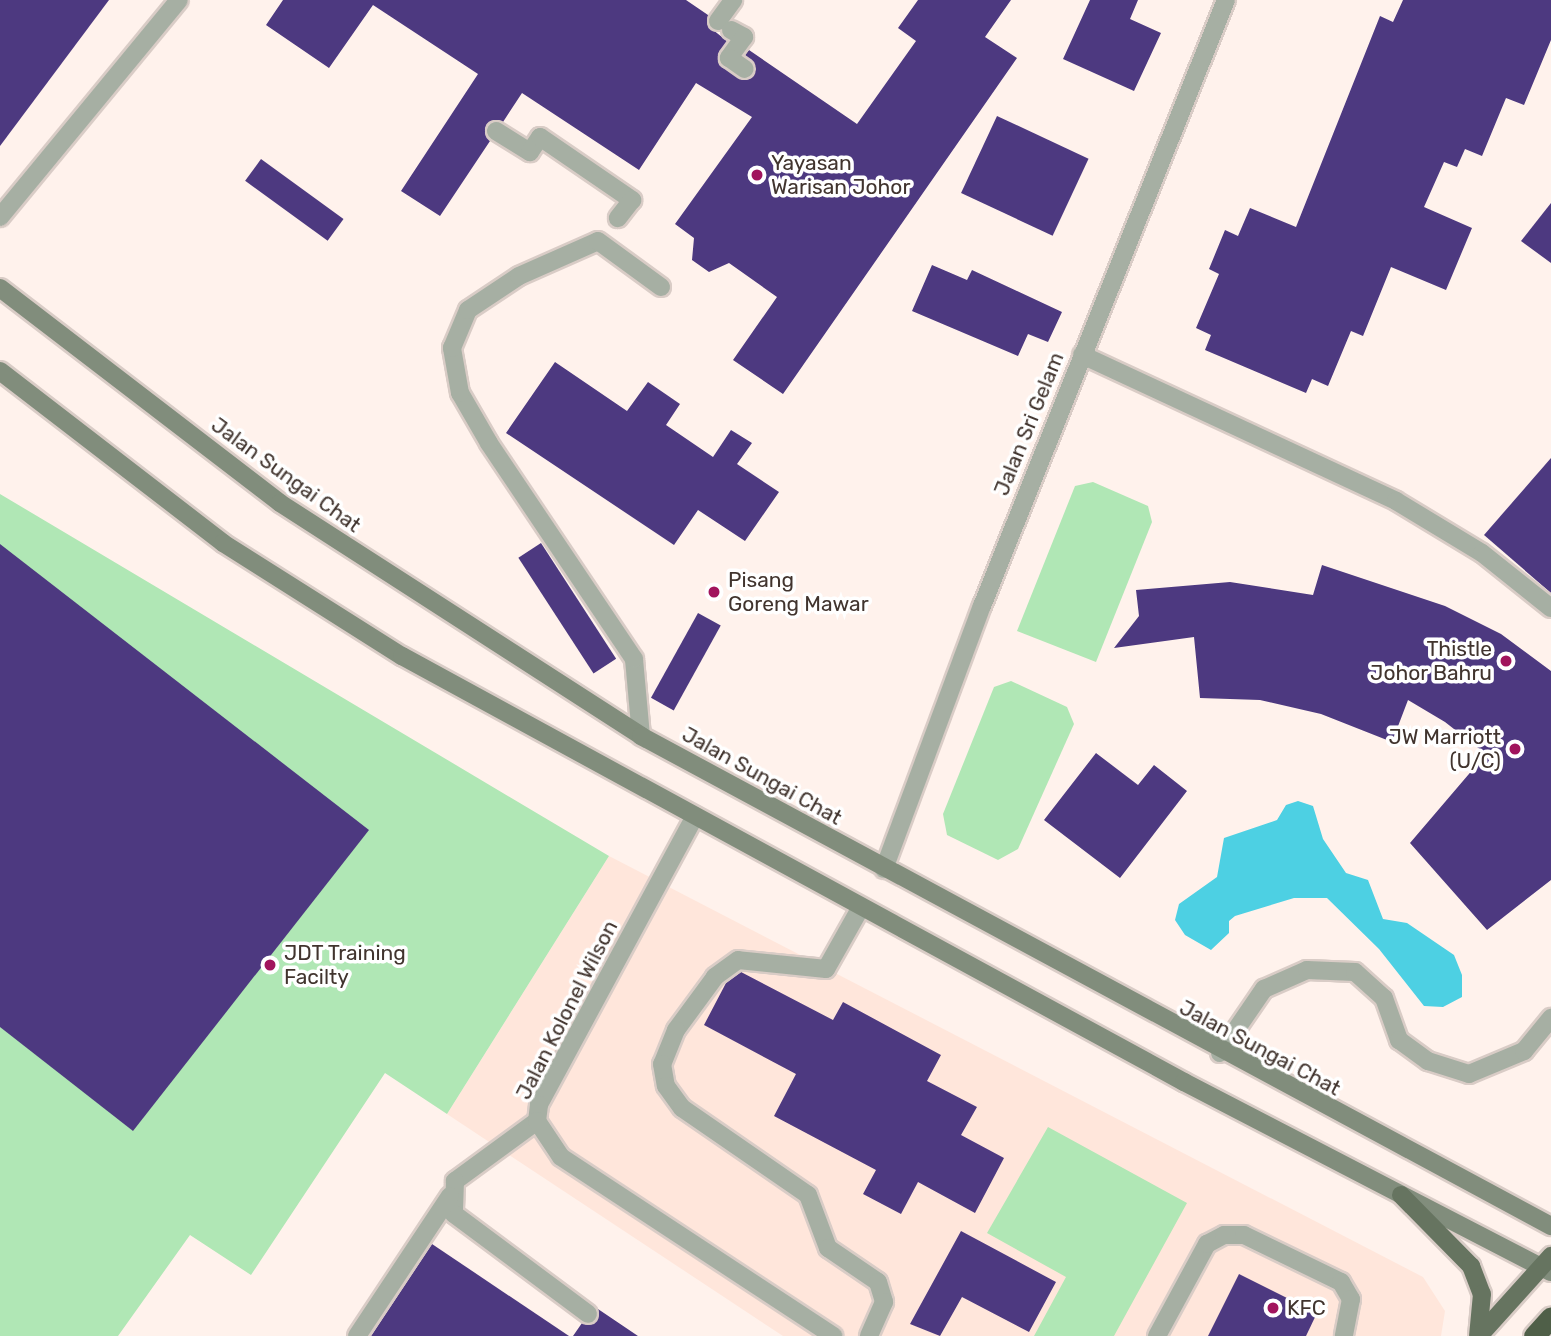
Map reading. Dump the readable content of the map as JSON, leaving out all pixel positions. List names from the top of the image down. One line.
{"streets":{"main road":["Jalan Sungai Chat"],"street":["Jalan Sri Gelam","Jalan Kolonel Wilson"]},"crossings":[["Jalan Sri Gelam","Jalan Sungai Chat"]],"places":["Yayasan Warisan Johor","Pisang Goreng Mawar","Thistle Johor Bahru","JW Marriott (U/C)","JDT Training Facilty","KFC"]}
